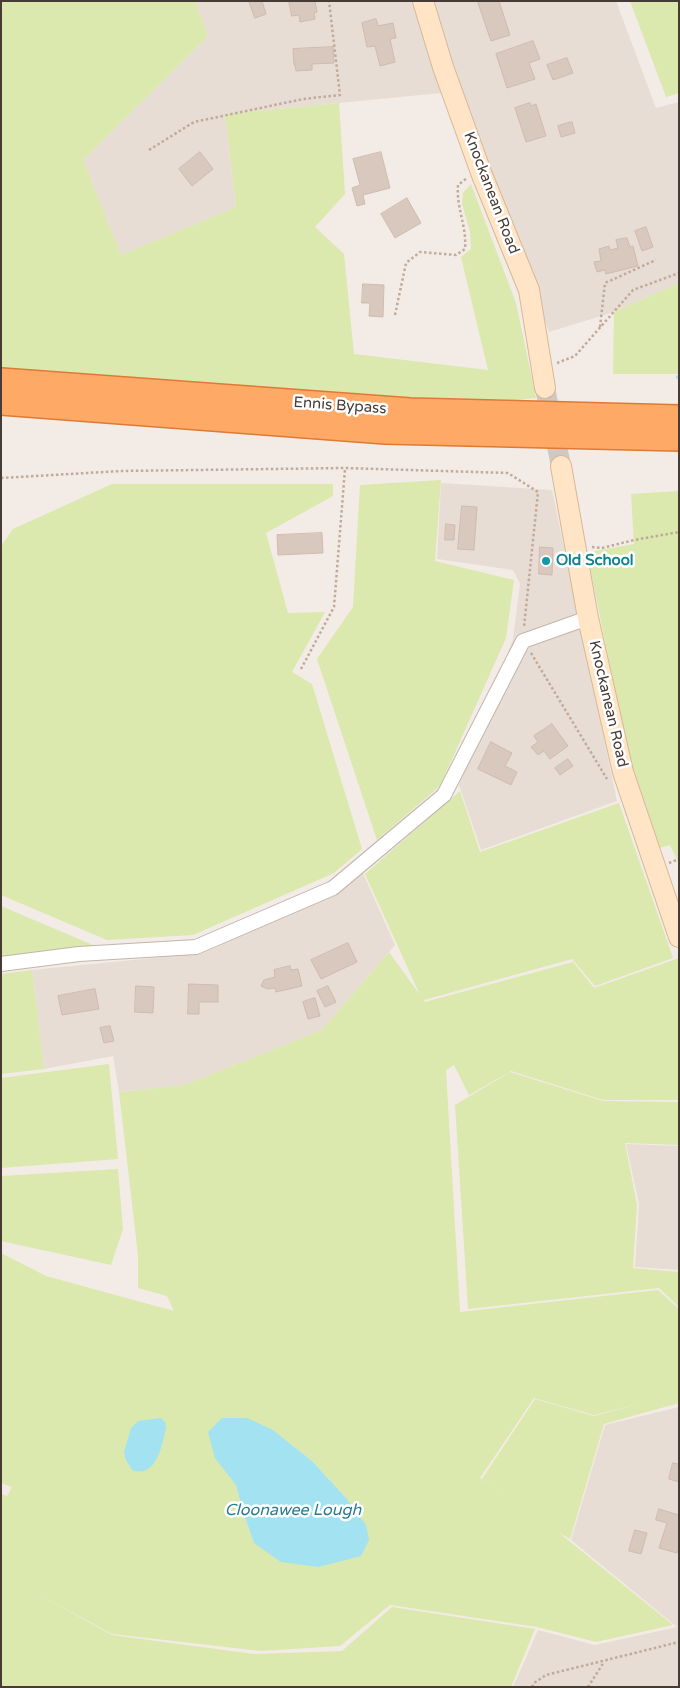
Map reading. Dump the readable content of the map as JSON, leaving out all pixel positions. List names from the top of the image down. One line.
{"streets":{"highway":["Ennis Bypass"],"street":["Knockanean Road"]},"water":["Cloonawee Lough"],"places":["Old School"]}
